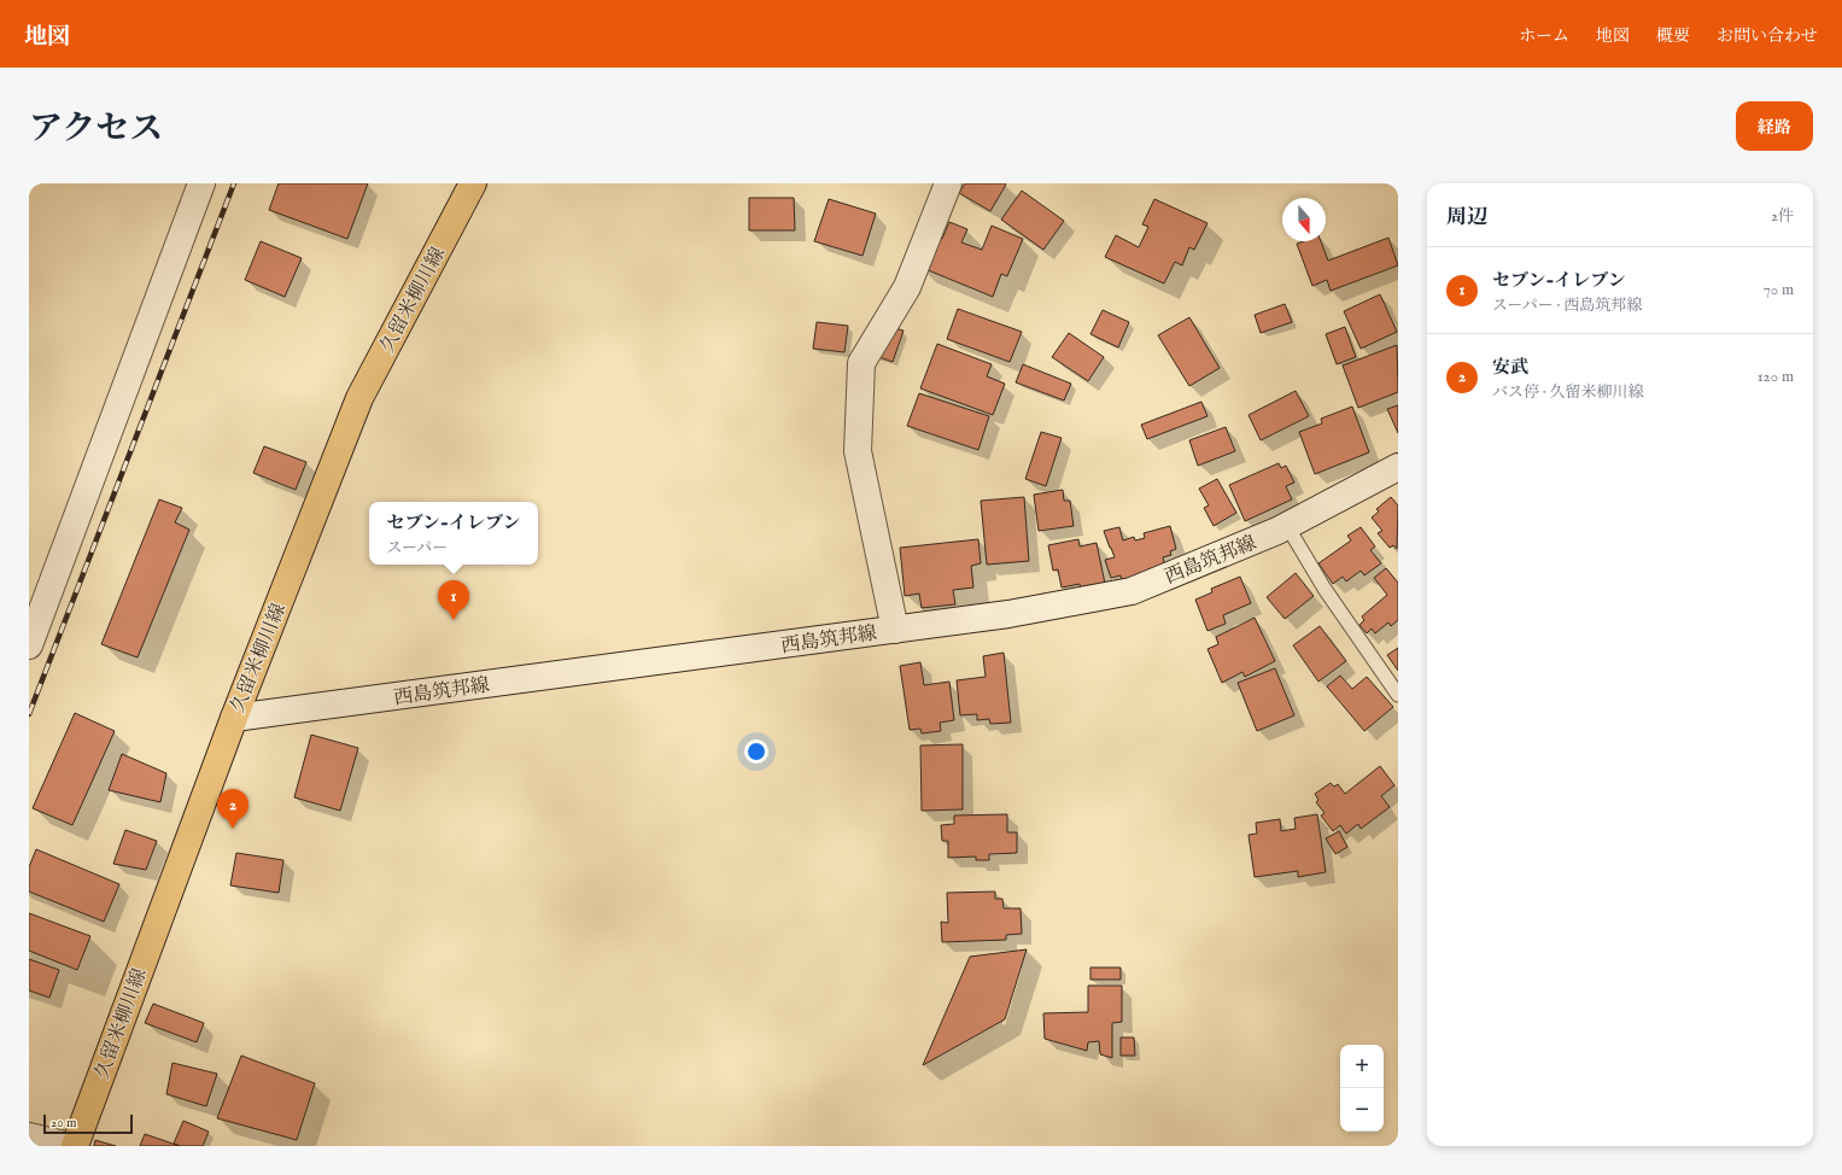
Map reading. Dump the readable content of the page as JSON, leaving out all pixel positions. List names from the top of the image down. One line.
{"streets":{"main road":["久留米柳川線","西島筑邦線"]},"crossings":[["久留米柳川線","西島筑邦線"]],"scale_bar":"20 m","north":"bottom","page":{"header":"地図","nav":["ホーム","地図","概要","お問い合わせ"],"title":"アクセス","buttons":"経路","heading":["周辺","2件"],"list":[{"mark":"1","name":"セブン-イレブン","note":"スーパー · 西島筑邦線","value":"70 m"},{"mark":"2","name":"安武","note":"バス停 · 久留米柳川線","value":"120 m"}],"popup":["セブン-イレブン","スーパー"],"pins":["1","2"],"map_buttons":["+","−"],"scale":"20 m"}}
